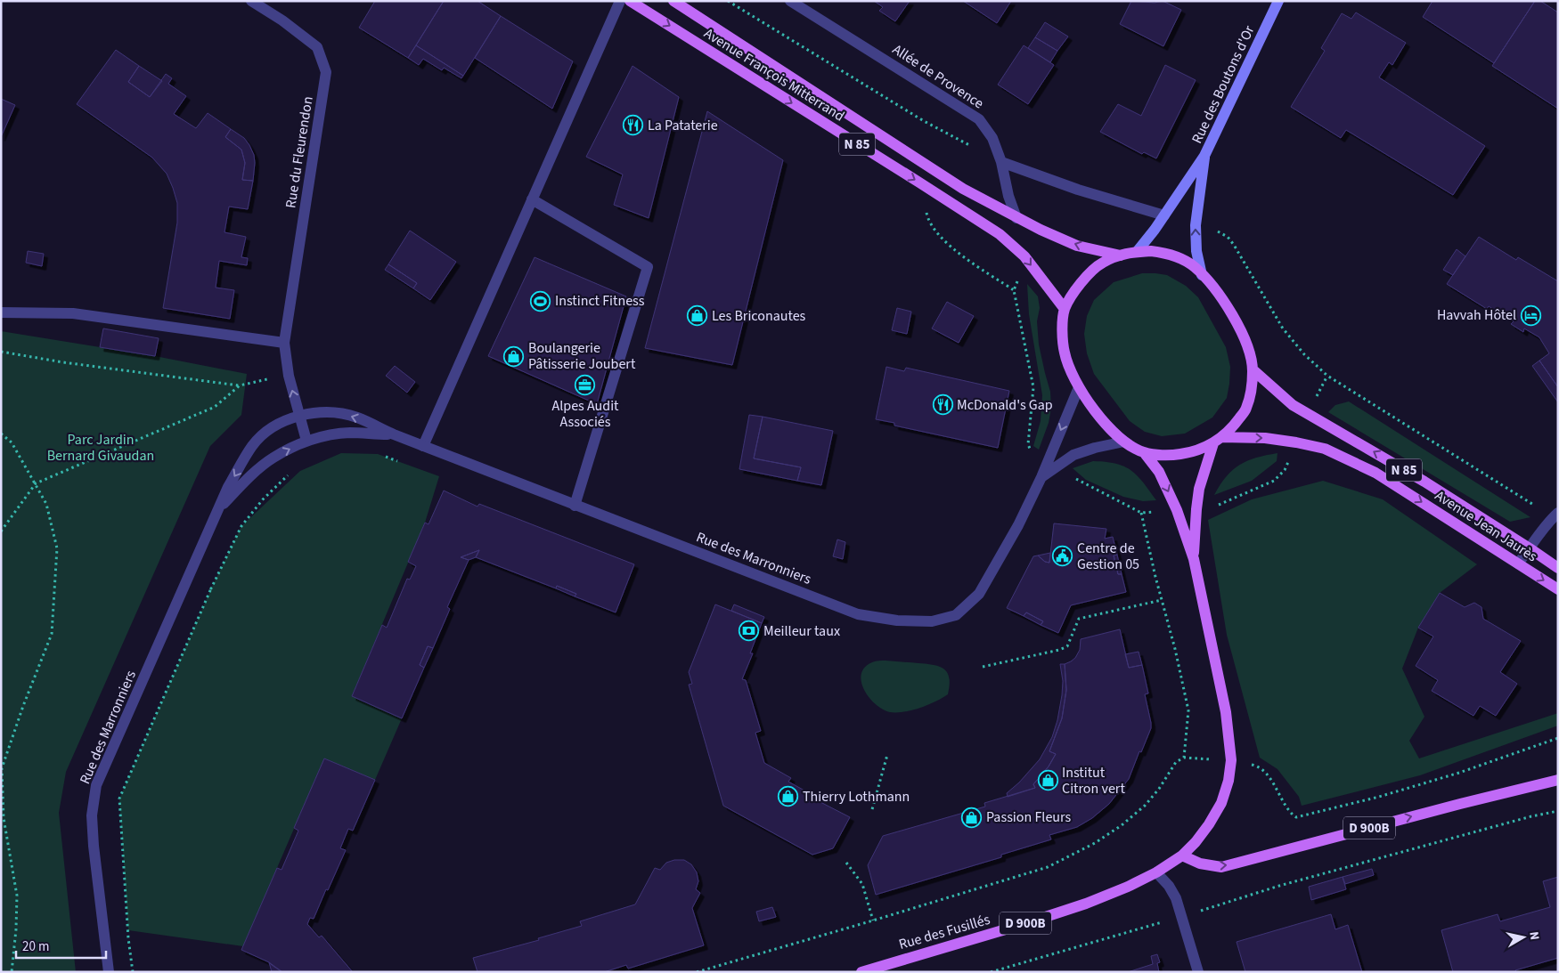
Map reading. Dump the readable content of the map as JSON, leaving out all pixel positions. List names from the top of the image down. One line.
{"streets":{"main road":["Avenue François Mitterrand","Rue des Boutons d'Or","N 85","Avenue Jean Jaurès","D 900B","Rue des Fusillés"],"street":["Allée de Provence","Rue du Fleurendon","Rue des Marronniers"]},"crossings":[["Avenue François Mitterrand","Allée de Provence"],["Rue du Fleurendon","Rue des Marronniers"],["D 900B","Rue des Fusillés"]],"parks":["Parc Jardin Bernard Givaudan"],"places":{"restaurant":["La Pataterie","McDonald's Gap"],"sports":["Instinct Fitness"],"hotel":["Havvah Hôtel"],"shop":["Les Briconautes","Boulangerie Pâtisserie Joubert","Institut Citron vert","Thierry Lothmann","Passion Fleurs"],"office":["Alpes Audit Associés"],"public building":["Centre de Gestion 05"],"bank":["Meilleur taux"]},"scale_bar":"20 m","north":"right"}
